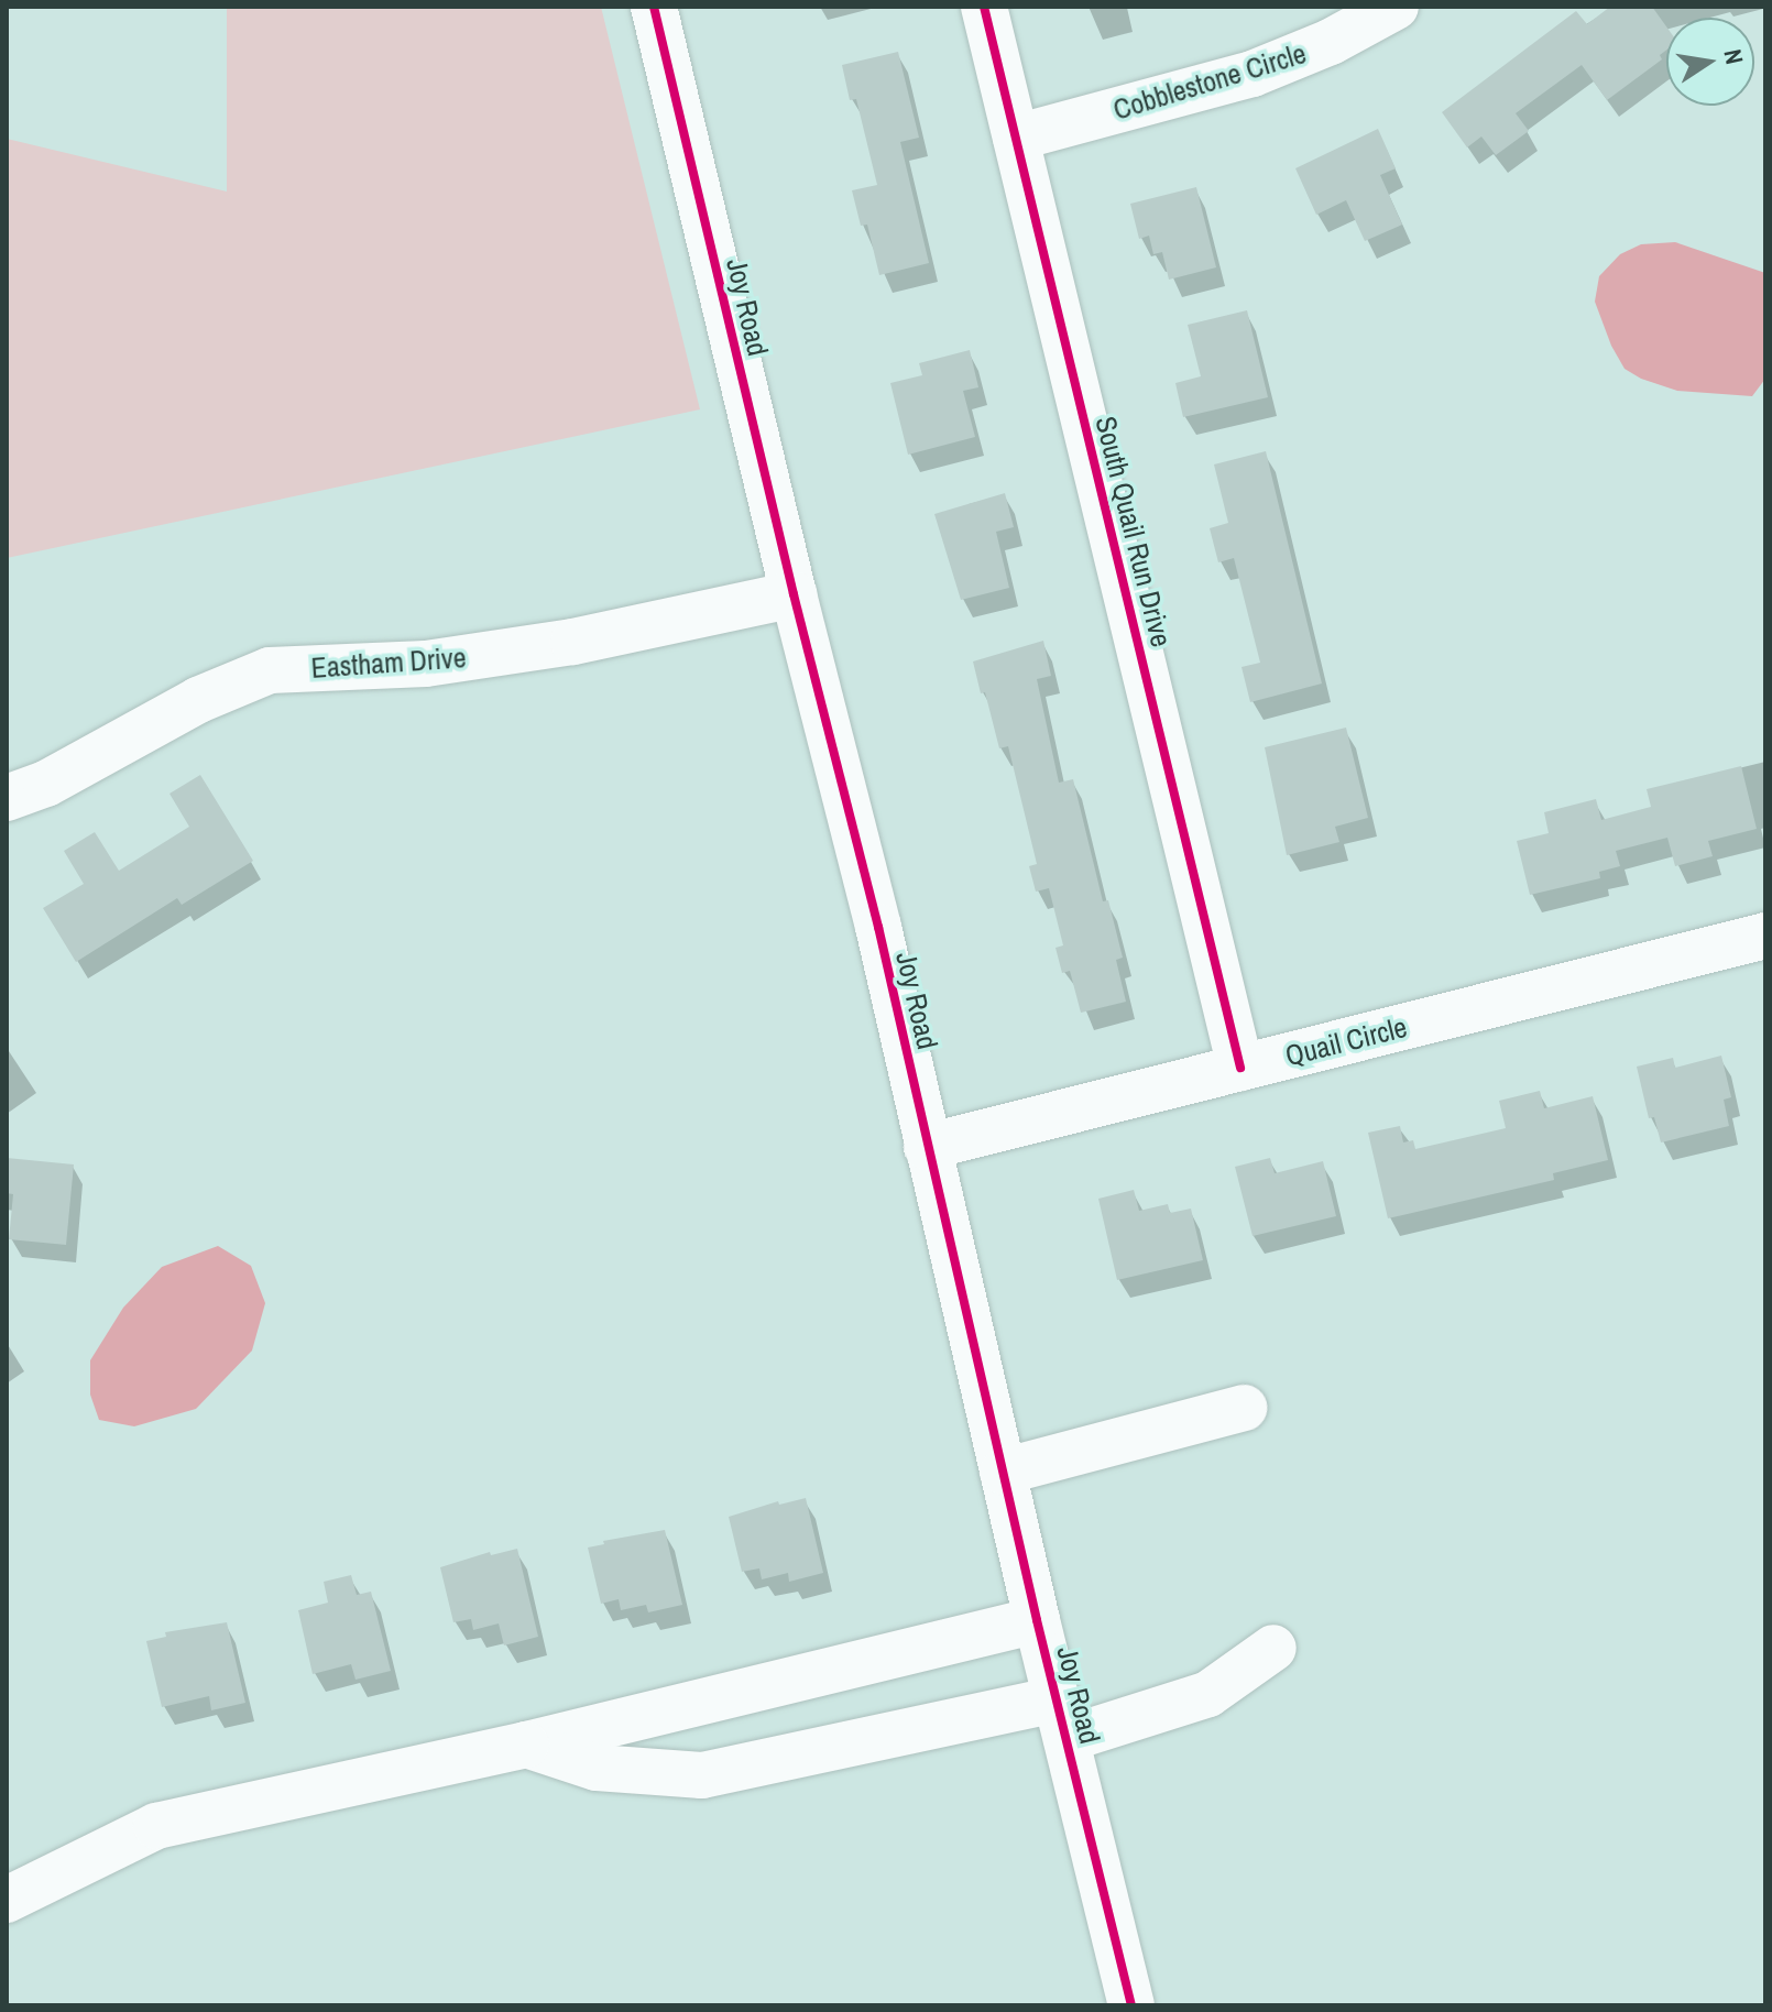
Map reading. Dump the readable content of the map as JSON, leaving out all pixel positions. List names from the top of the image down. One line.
{"streets":{"street":["Cobblestone Circle","Joy Road","South Quail Run Drive","Eastham Drive","Quail Circle"]},"crossings":[["Cobblestone Circle","South Quail Run Drive"],["Joy Road","Eastham Drive"],["Joy Road","Quail Circle"],["South Quail Run Drive","Quail Circle"]],"north":"right"}
